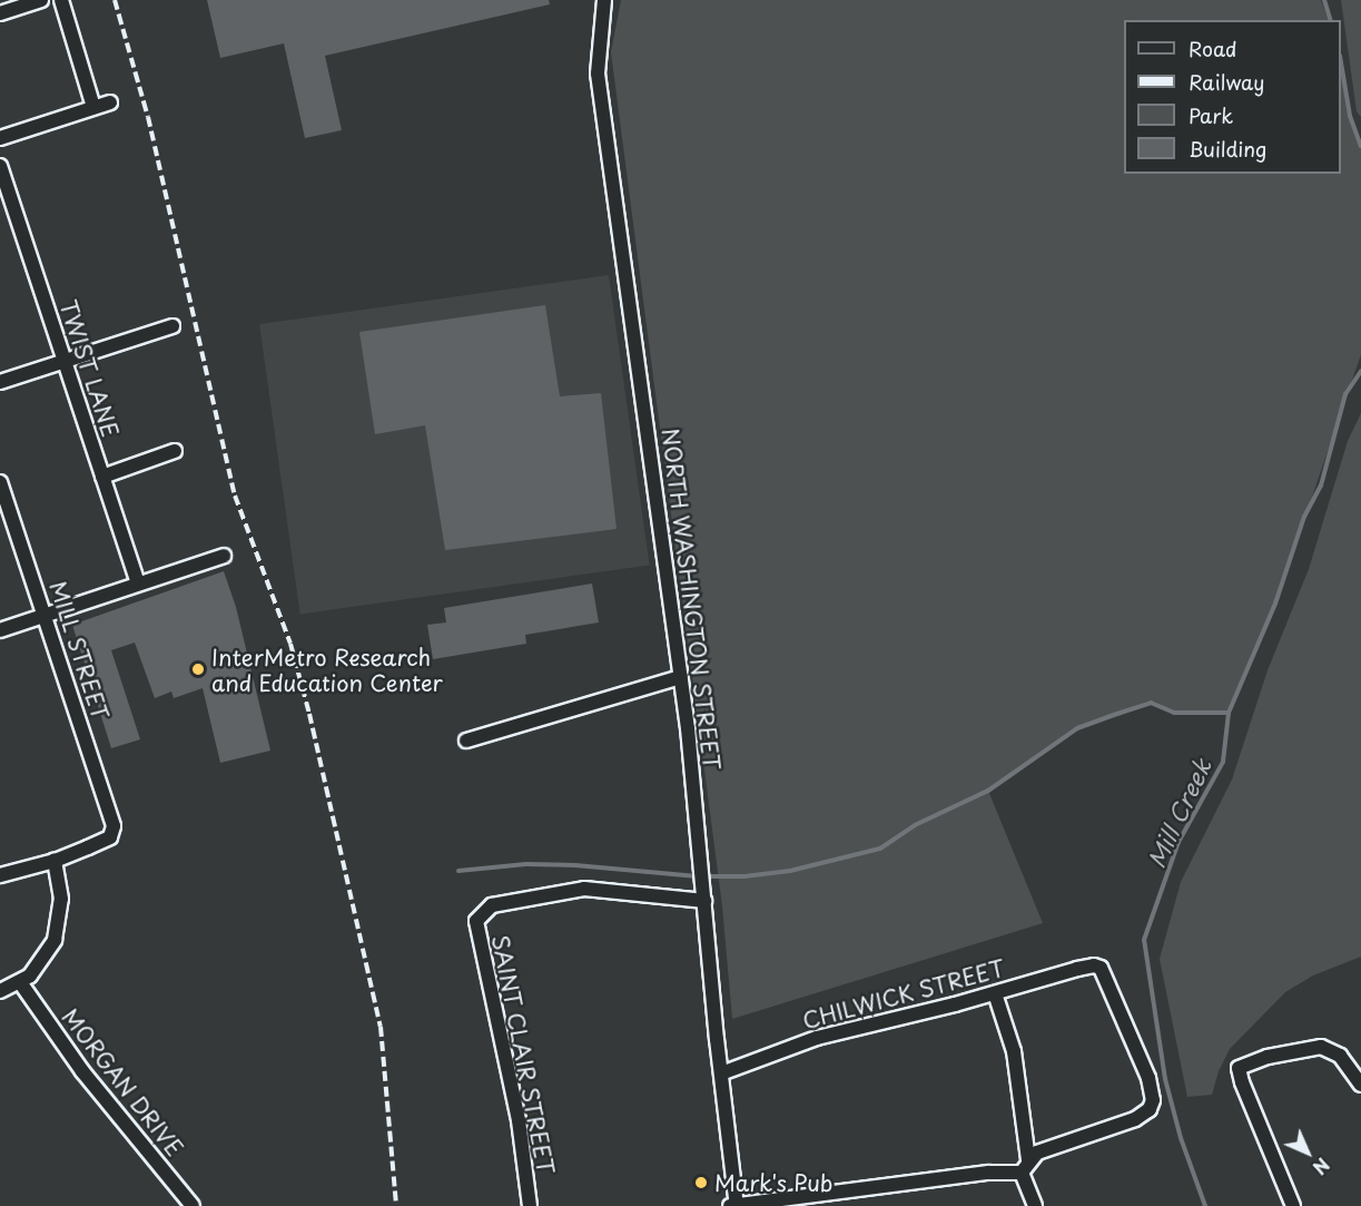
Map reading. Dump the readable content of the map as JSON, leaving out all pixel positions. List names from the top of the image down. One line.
{"streets":{"street":["TWIST LANE","NORTH WASHINGTON STREET","MILL STREET","CHILWICK STREET","SAINT CLAIR STREET","MORGAN DRIVE"]},"crossings":[["NORTH WASHINGTON STREET","CHILWICK STREET"],["NORTH WASHINGTON STREET","SAINT CLAIR STREET"]],"water":["Mill Creek"],"places":["InterMetro Research and Education Center","Mark's Pub"],"legend":["Road","Railway","Park","Building"],"north":"bottom right"}
